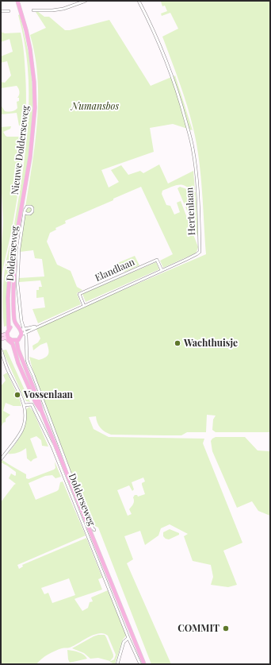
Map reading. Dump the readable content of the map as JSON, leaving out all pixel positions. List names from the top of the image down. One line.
{"streets":{"main road":["Nieuwe Dolderseweg","Dolderseweg"],"street":["Hertenlaan","Elandlaan"]},"crossings":[["Nieuwe Dolderseweg","Hertenlaan"],["Nieuwe Dolderseweg","Dolderseweg"],["Hertenlaan","Dolderseweg"],["Hertenlaan","Elandlaan"]],"parks":["Numansbos"],"places":["Wachthuisje","Vossenlaan","COMMIT"]}
